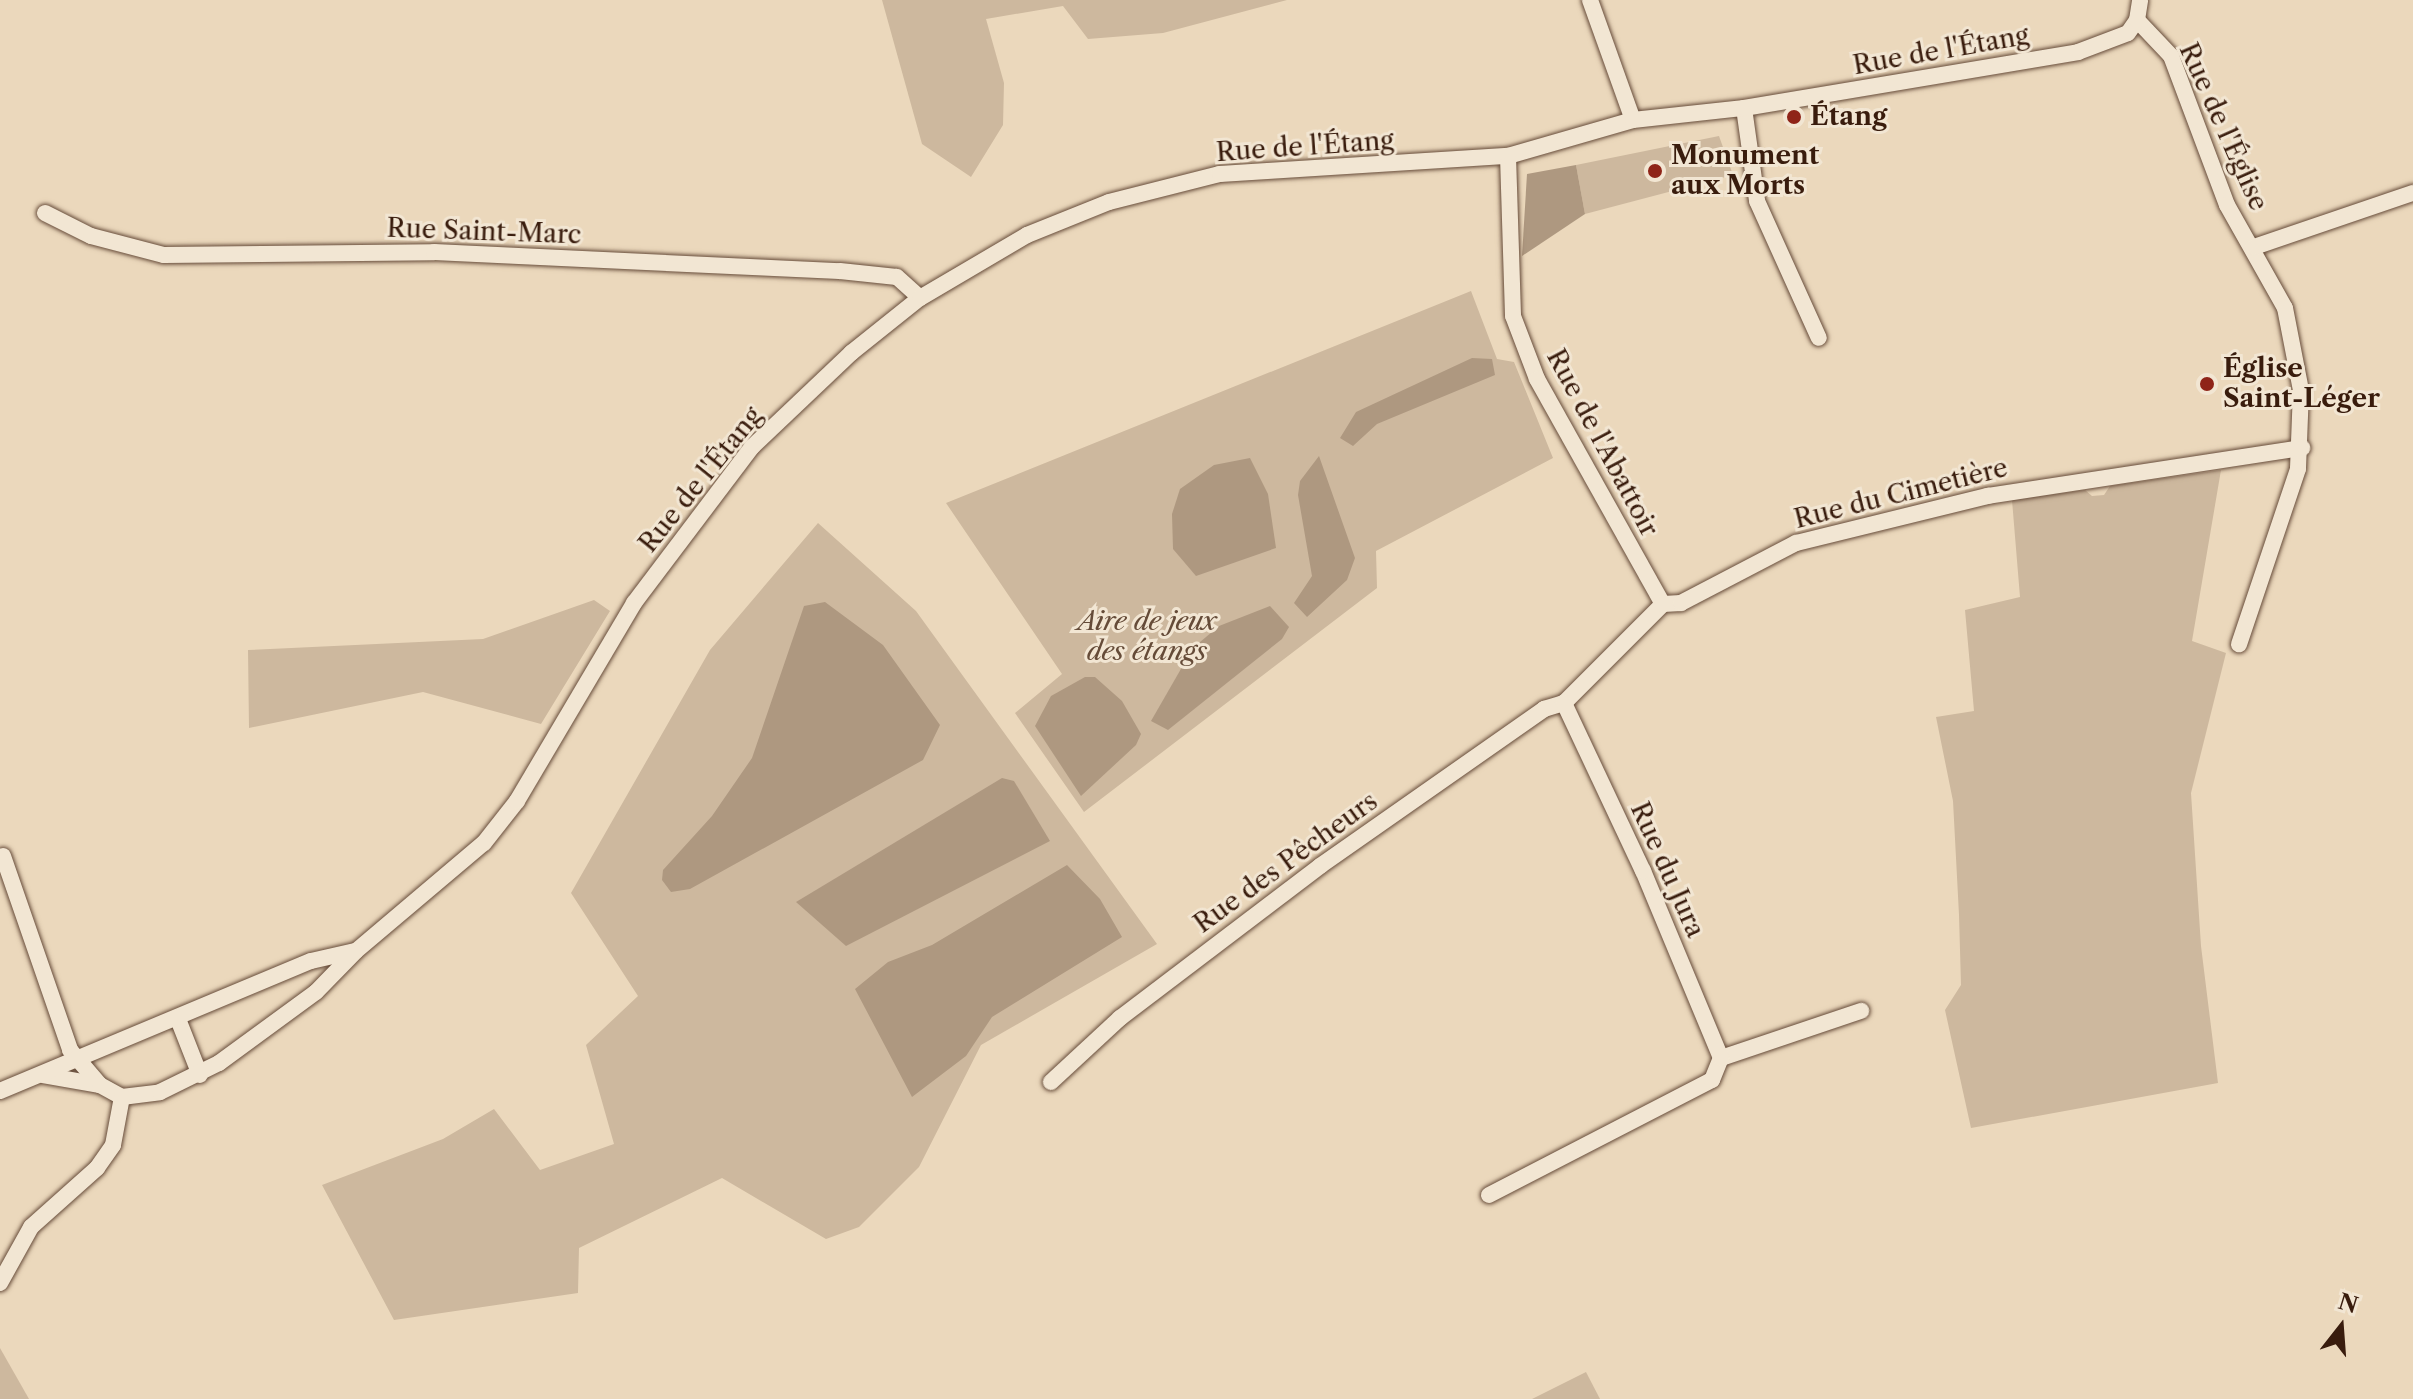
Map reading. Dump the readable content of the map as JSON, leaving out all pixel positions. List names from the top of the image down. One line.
{"streets":{"street":["Rue de l'Étang","Rue de l'Église","Rue Saint-Marc","Rue de l'Abattoir","Rue du Cimetière","Rue des Pêcheurs","Rue du Jura"]},"crossings":[["Rue de l'Étang","Rue de l'Église"],["Rue de l'Étang","Rue Saint-Marc"],["Rue de l'Étang","Rue de l'Abattoir"],["Rue de l'Église","Rue du Cimetière"],["Rue de l'Abattoir","Rue du Cimetière"],["Rue du Cimetière","Rue des Pêcheurs"],["Rue du Cimetière","Rue du Jura"],["Rue des Pêcheurs","Rue du Jura"]],"parks":["Aire de jeux des étangs"],"places":["Étang","Monument aux Morts","Église Saint-Léger"],"north":"top"}
